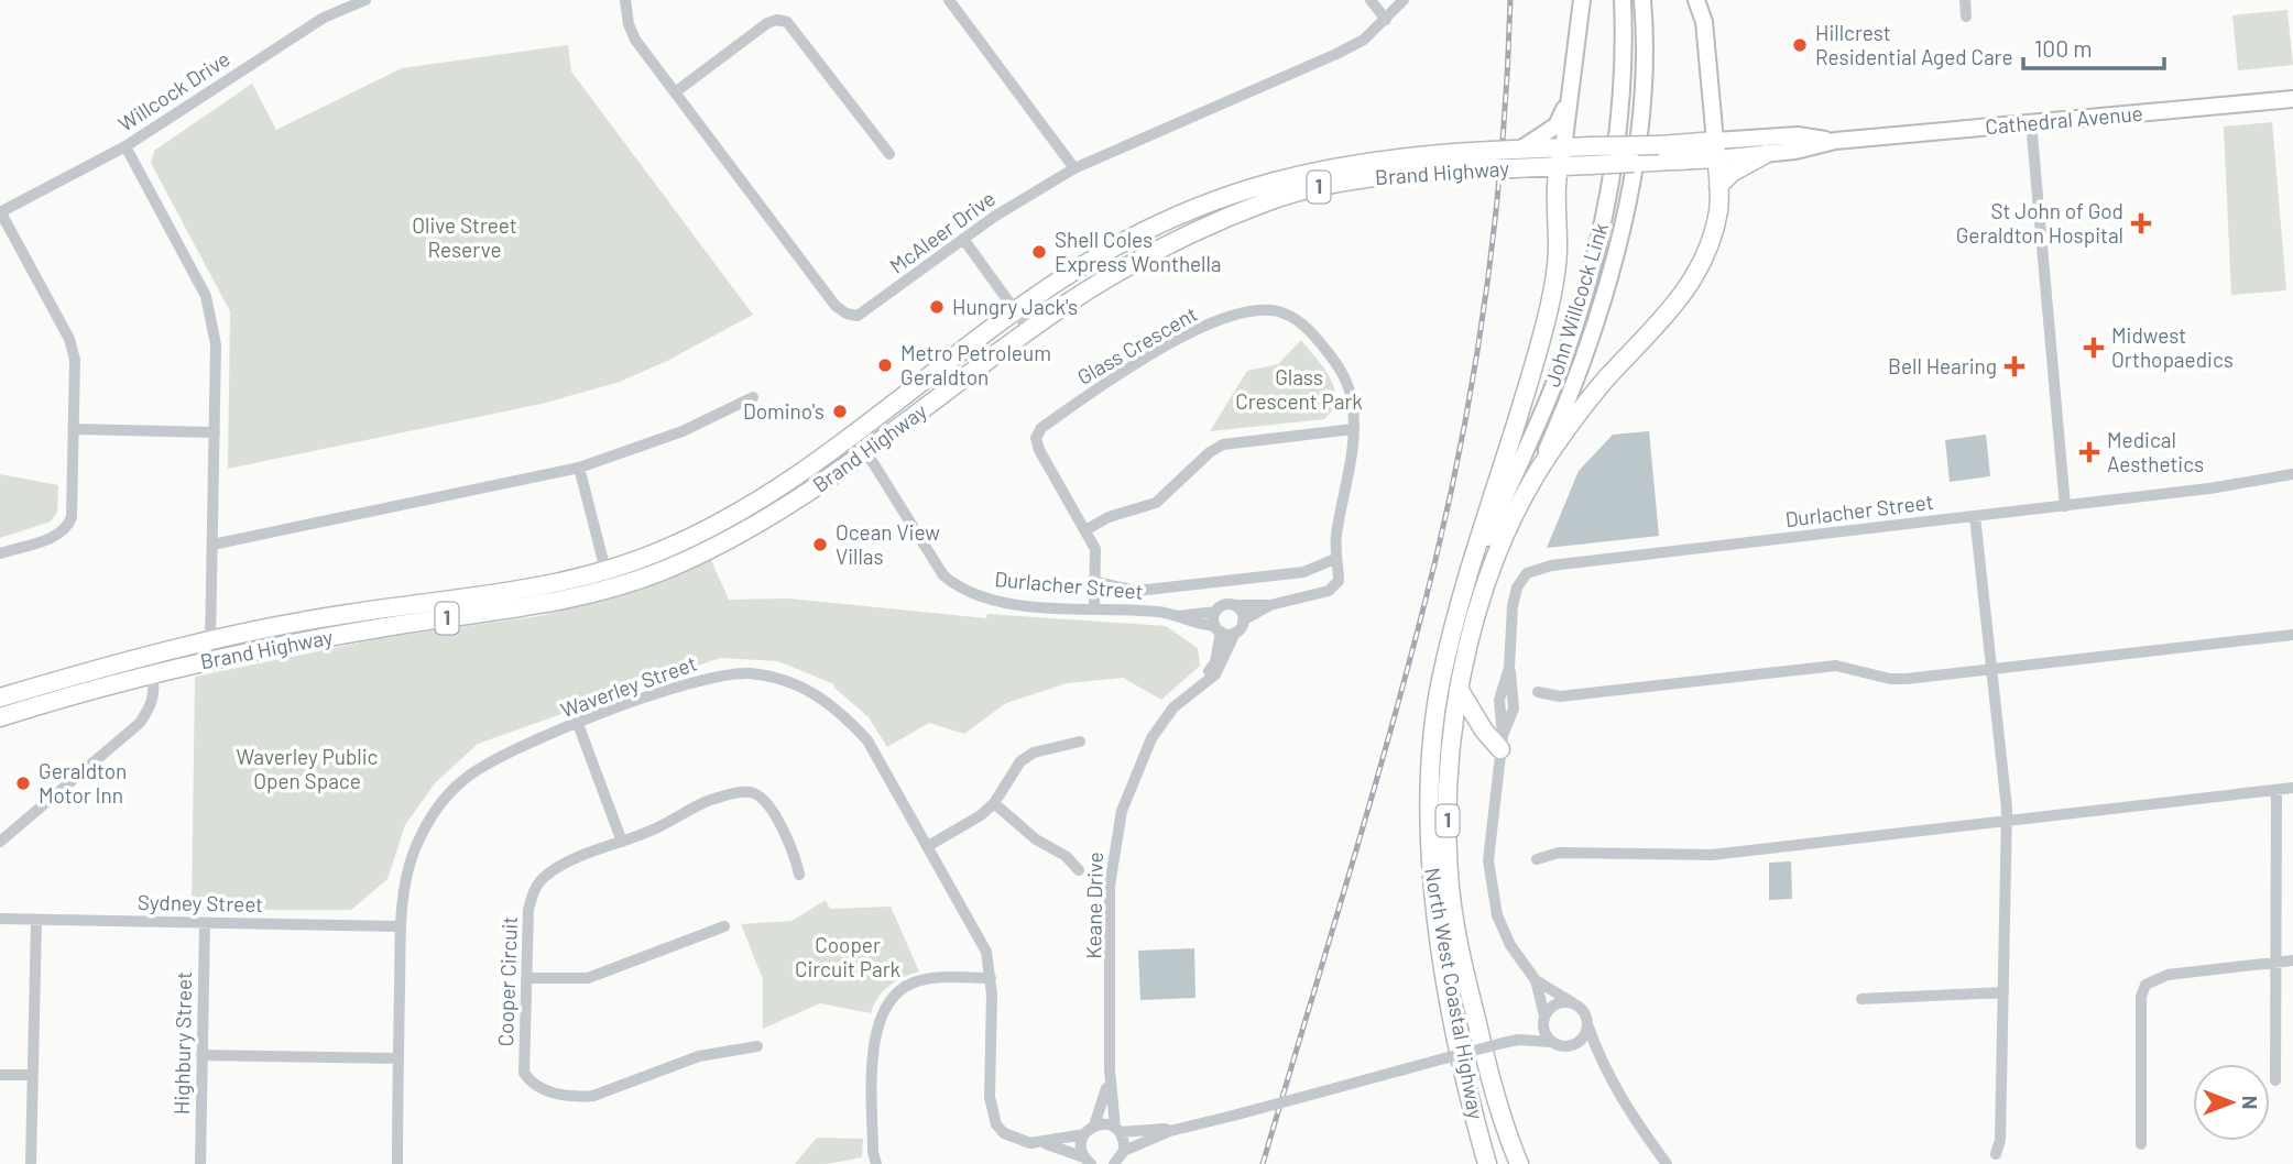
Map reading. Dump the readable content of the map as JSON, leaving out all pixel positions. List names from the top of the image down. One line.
{"streets":{"highway":["Cathedral Avenue","Brand Highway","1","North West Coastal Highway"],"main road":["John Willcock Link"],"street":["Willcock Drive","McAleer Drive","Glass Crescent","Durlacher Street","Waverley Street","Sydney Street","Keane Drive","Cooper Circuit","Highbury Street"]},"crossings":[["Cathedral Avenue","Brand Highway"],["Cathedral Avenue","1"],["Brand Highway","1"],["Brand Highway","Durlacher Street"],["1","John Willcock Link"],["1","North West Coastal Highway"],["John Willcock Link","North West Coastal Highway"],["Glass Crescent","Durlacher Street"],["Durlacher Street","Keane Drive"],["Waverley Street","Sydney Street"],["Waverley Street","Keane Drive"],["Sydney Street","Highbury Street"]],"parks":["Olive Street Reserve","Glass Crescent Park","Waverley Public Open Space","Cooper Circuit Park"],"places":{"other":["Hillcrest Residential Aged Care","Shell Coles Express Wonthella","Hungry Jack's","Metro Petroleum Geraldton","Domino's","Ocean View Villas","Geraldton Motor Inn"],"health":["St John of God Geraldton Hospital","Midwest Orthopaedics","Bell Hearing","Medical Aesthetics"]},"scale_bar":"100 m","north":"right"}
